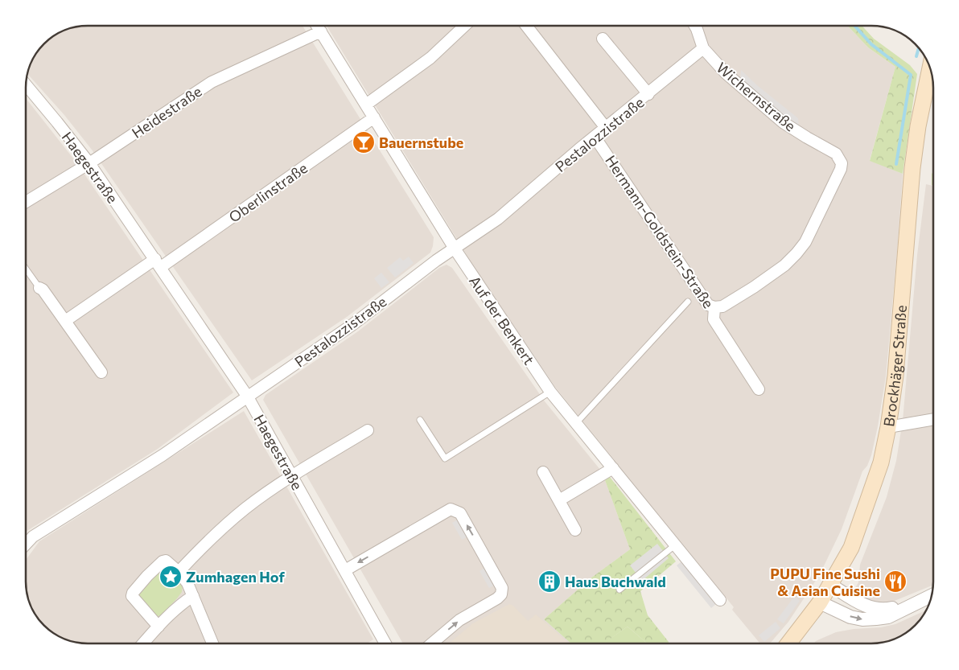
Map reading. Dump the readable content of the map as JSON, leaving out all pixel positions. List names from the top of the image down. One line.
{"streets":{"main road":["Brockhäger Straße"],"street":["Wichernstraße","Heidestraße","Pestalozzistraße","Haegestraße","Oberlinstraße","Hermann-Goldstein-Straße","Auf der Benkert"]},"crossings":[["Wichernstraße","Pestalozzistraße"],["Wichernstraße","Hermann-Goldstein-Straße"],["Heidestraße","Haegestraße"],["Heidestraße","Auf der Benkert"],["Pestalozzistraße","Haegestraße"],["Pestalozzistraße","Hermann-Goldstein-Straße"],["Pestalozzistraße","Auf der Benkert"],["Haegestraße","Oberlinstraße"],["Oberlinstraße","Auf der Benkert"]],"places":{"bar":["Bauernstube"],"place":["Zumhagen Hof"],"building":["Haus Buchwald"],"restaurant":["PUPU Fine Sushi & Asian Cuisine"]}}
